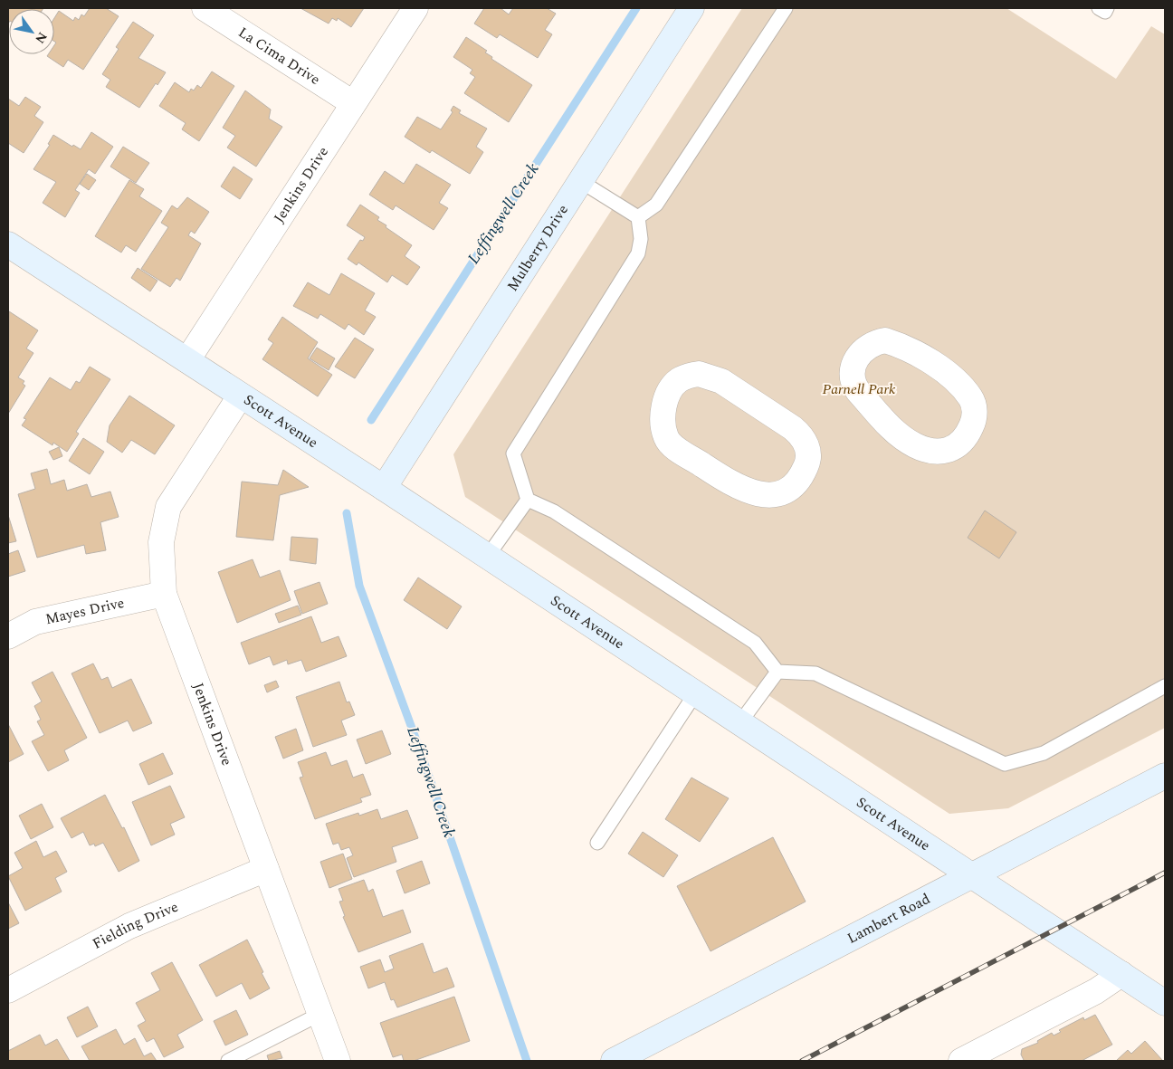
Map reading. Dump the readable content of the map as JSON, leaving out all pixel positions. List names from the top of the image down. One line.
{"streets":{"street":["La Cima Drive","Jenkins Drive","Mulberry Drive","Scott Avenue","Mayes Drive","Lambert Road","Fielding Drive"]},"crossings":[["La Cima Drive","Jenkins Drive"],["Jenkins Drive","Scott Avenue"],["Jenkins Drive","Mayes Drive"],["Jenkins Drive","Fielding Drive"],["Mulberry Drive","Scott Avenue"],["Scott Avenue","Lambert Road"]],"water":["Leffingwell Creek"],"parks":["Parnell Park"],"north":"bottom right"}
